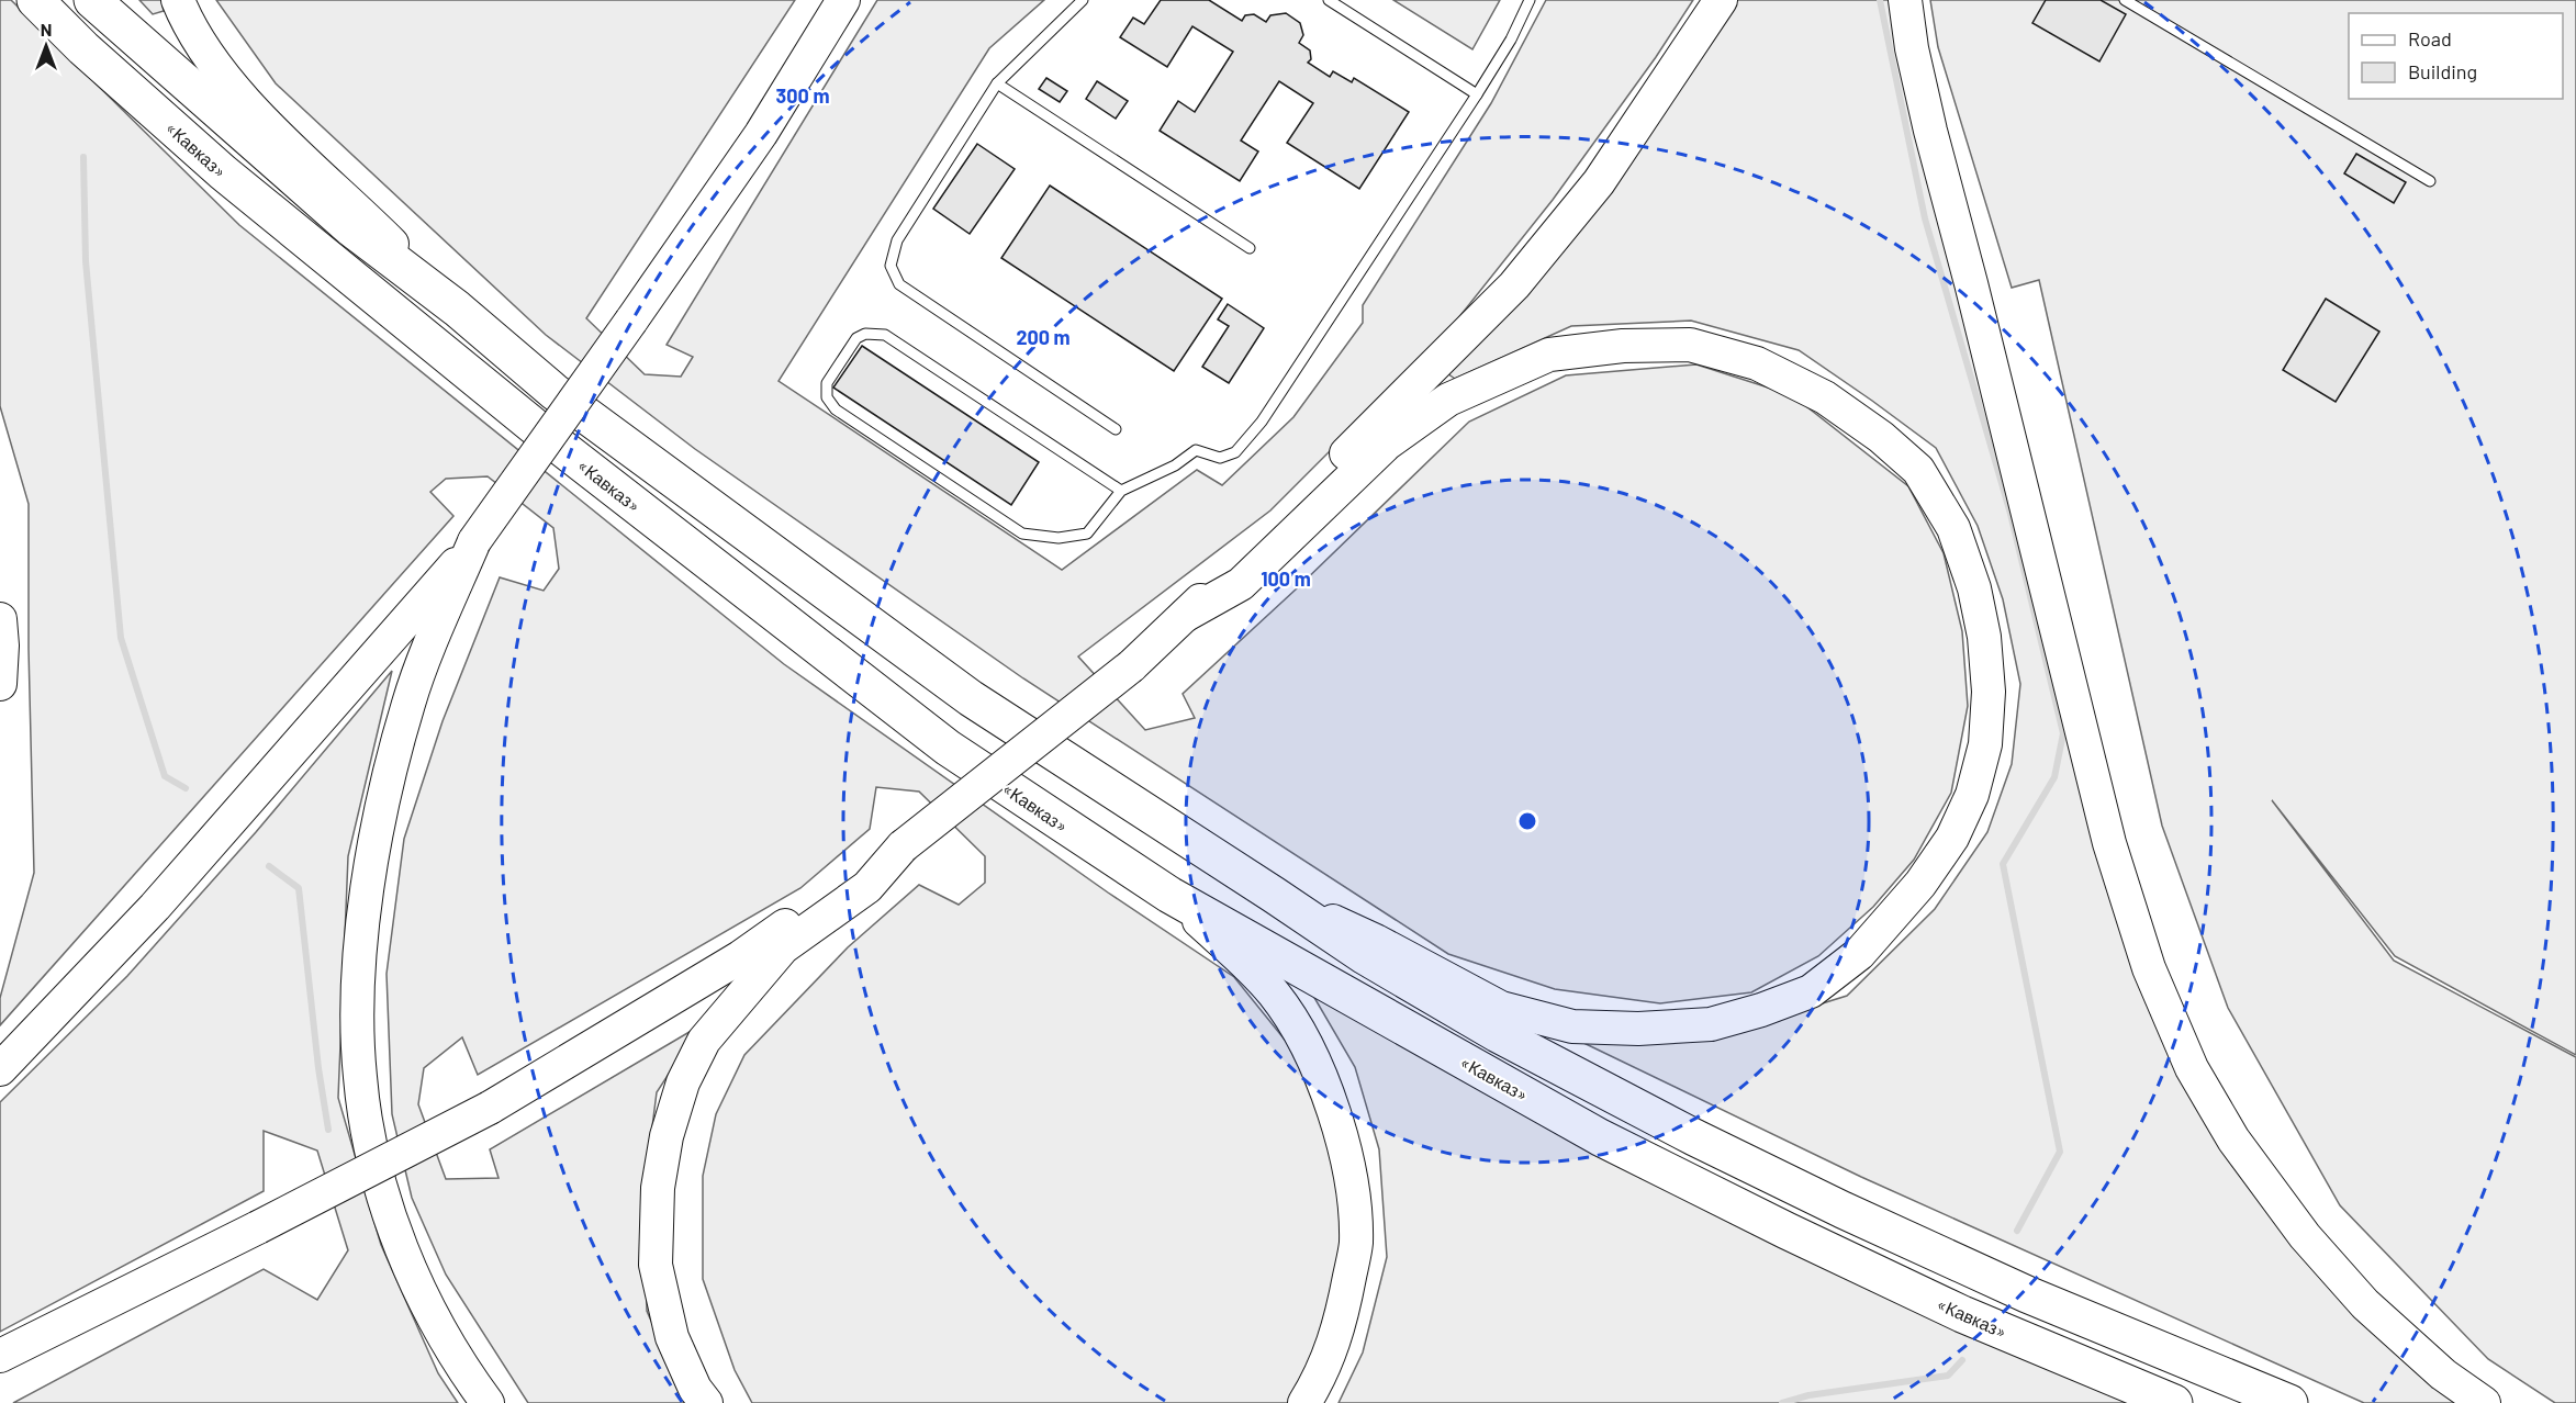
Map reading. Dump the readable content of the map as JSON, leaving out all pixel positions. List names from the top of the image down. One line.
{"streets":{"highway":["«Кавказ»"]},"legend":["Road","Building"],"north":"top","rings":["300 m","200 m","100 m"]}
